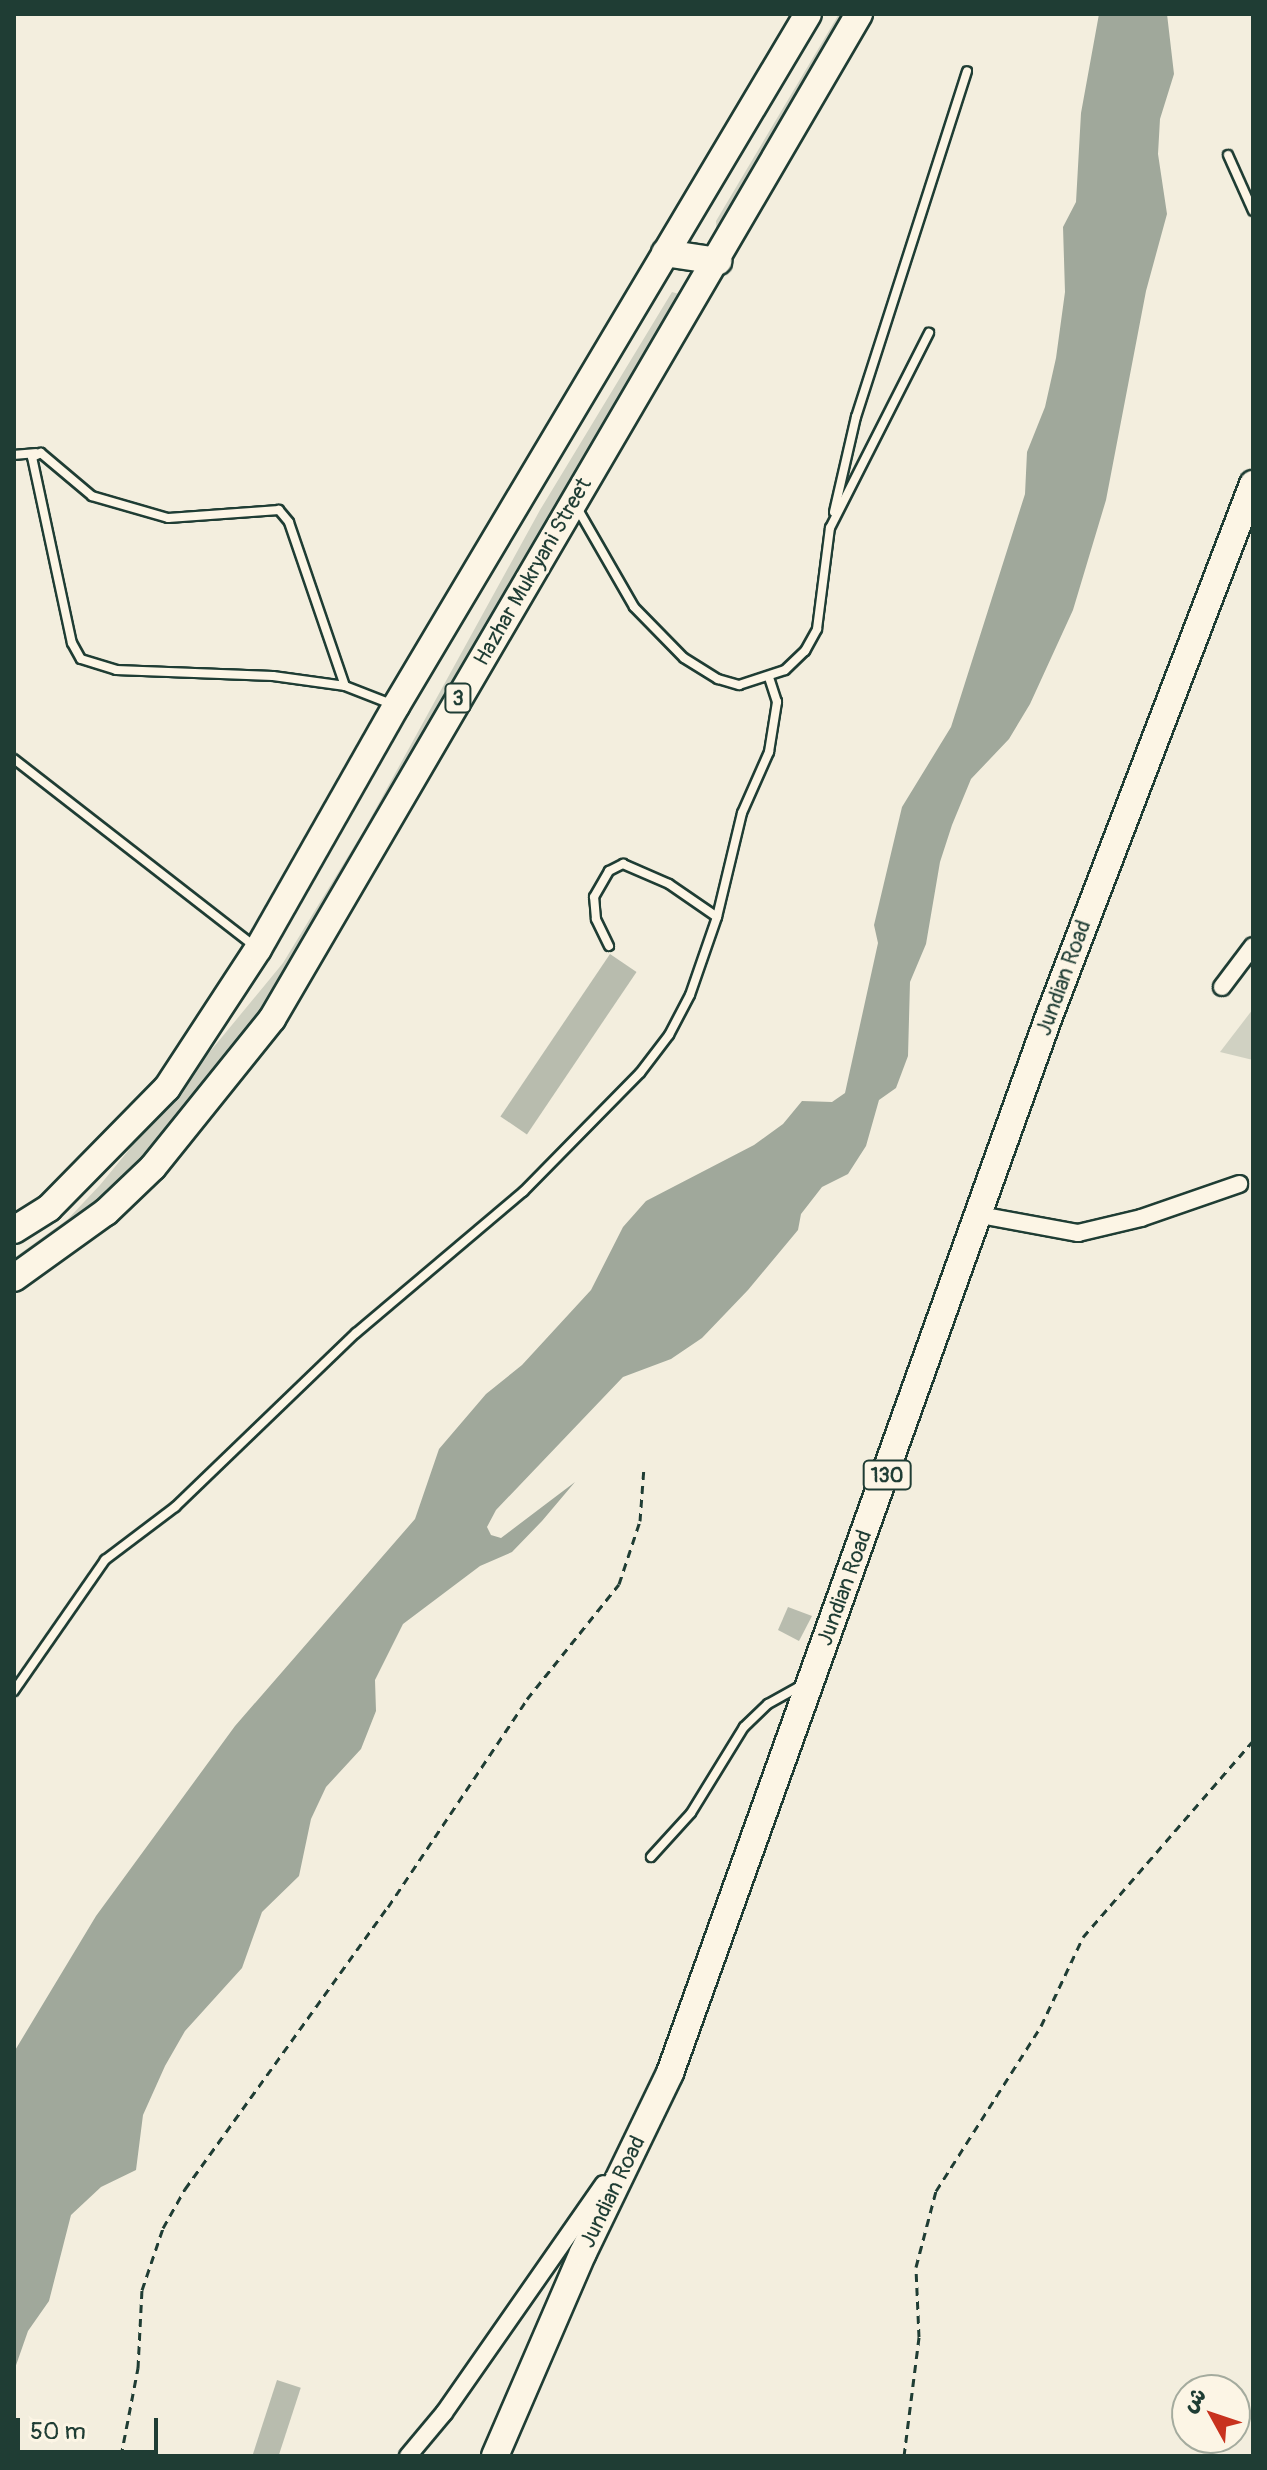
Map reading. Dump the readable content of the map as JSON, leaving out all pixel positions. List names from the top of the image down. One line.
{"streets":{"main road":["Hazhar Mukryani Street","3","Jundian Road","130"]},"scale_bar":"50 m","north":"top left"}
